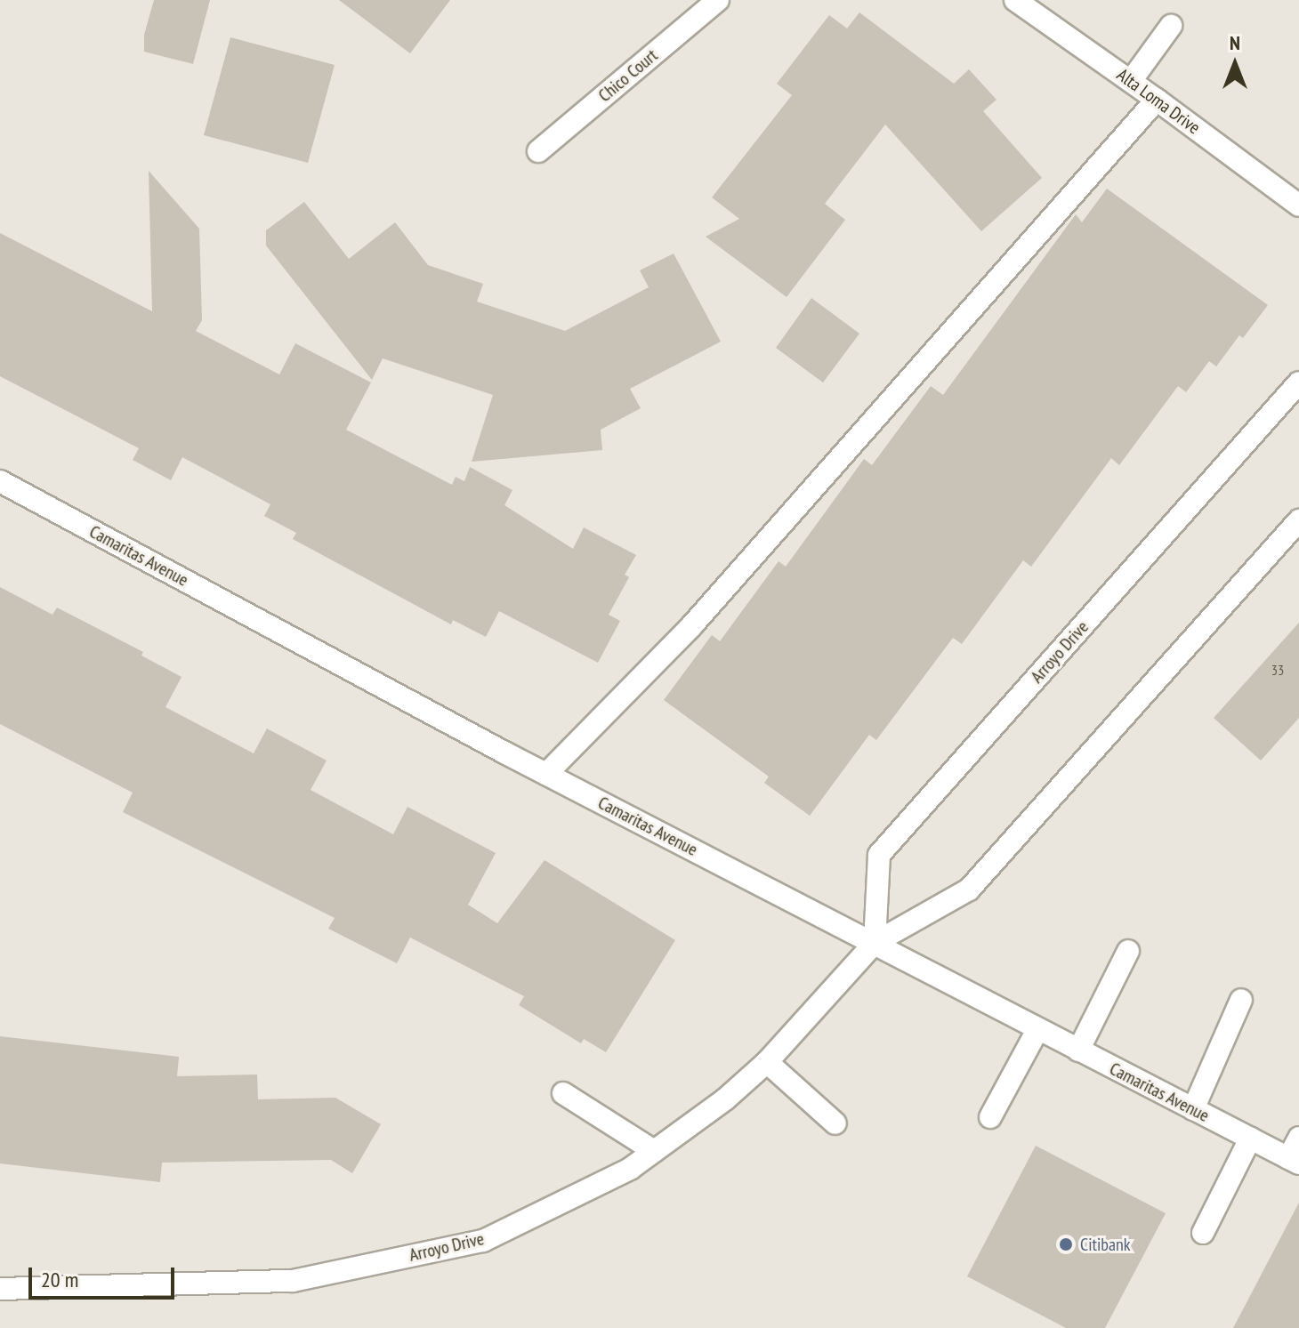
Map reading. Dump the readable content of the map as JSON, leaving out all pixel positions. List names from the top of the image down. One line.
{"streets":{"street":["Chico Court","Alta Loma Drive","Camaritas Avenue","Arroyo Drive"]},"crossings":[["Camaritas Avenue","Arroyo Drive"]],"places":["Citibank"],"house_numbers":["33"],"scale_bar":"20 m","north":"top"}
